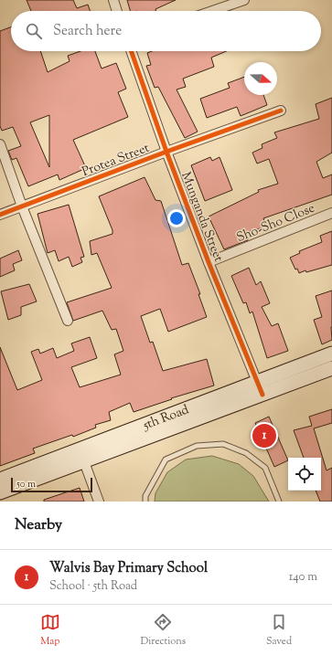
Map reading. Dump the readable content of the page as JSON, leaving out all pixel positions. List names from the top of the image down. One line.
{"streets":{"main road":["5th Road"],"street":["Protea Street","Munganda Street","Sho-Sho Close"]},"crossings":[["Protea Street","Munganda Street"],["Munganda Street","Sho-Sho Close"],["Munganda Street","5th Road"]],"scale_bar":"50 m","north":"right","page":{"search":"Search here","pins":"1","scale":"50 m","heading":"Nearby","list":[{"mark":"1","name":"Walvis Bay Primary School","note":"School · 5th Road","value":"140 m"}],"nav":["Map","Directions","Saved"]}}
